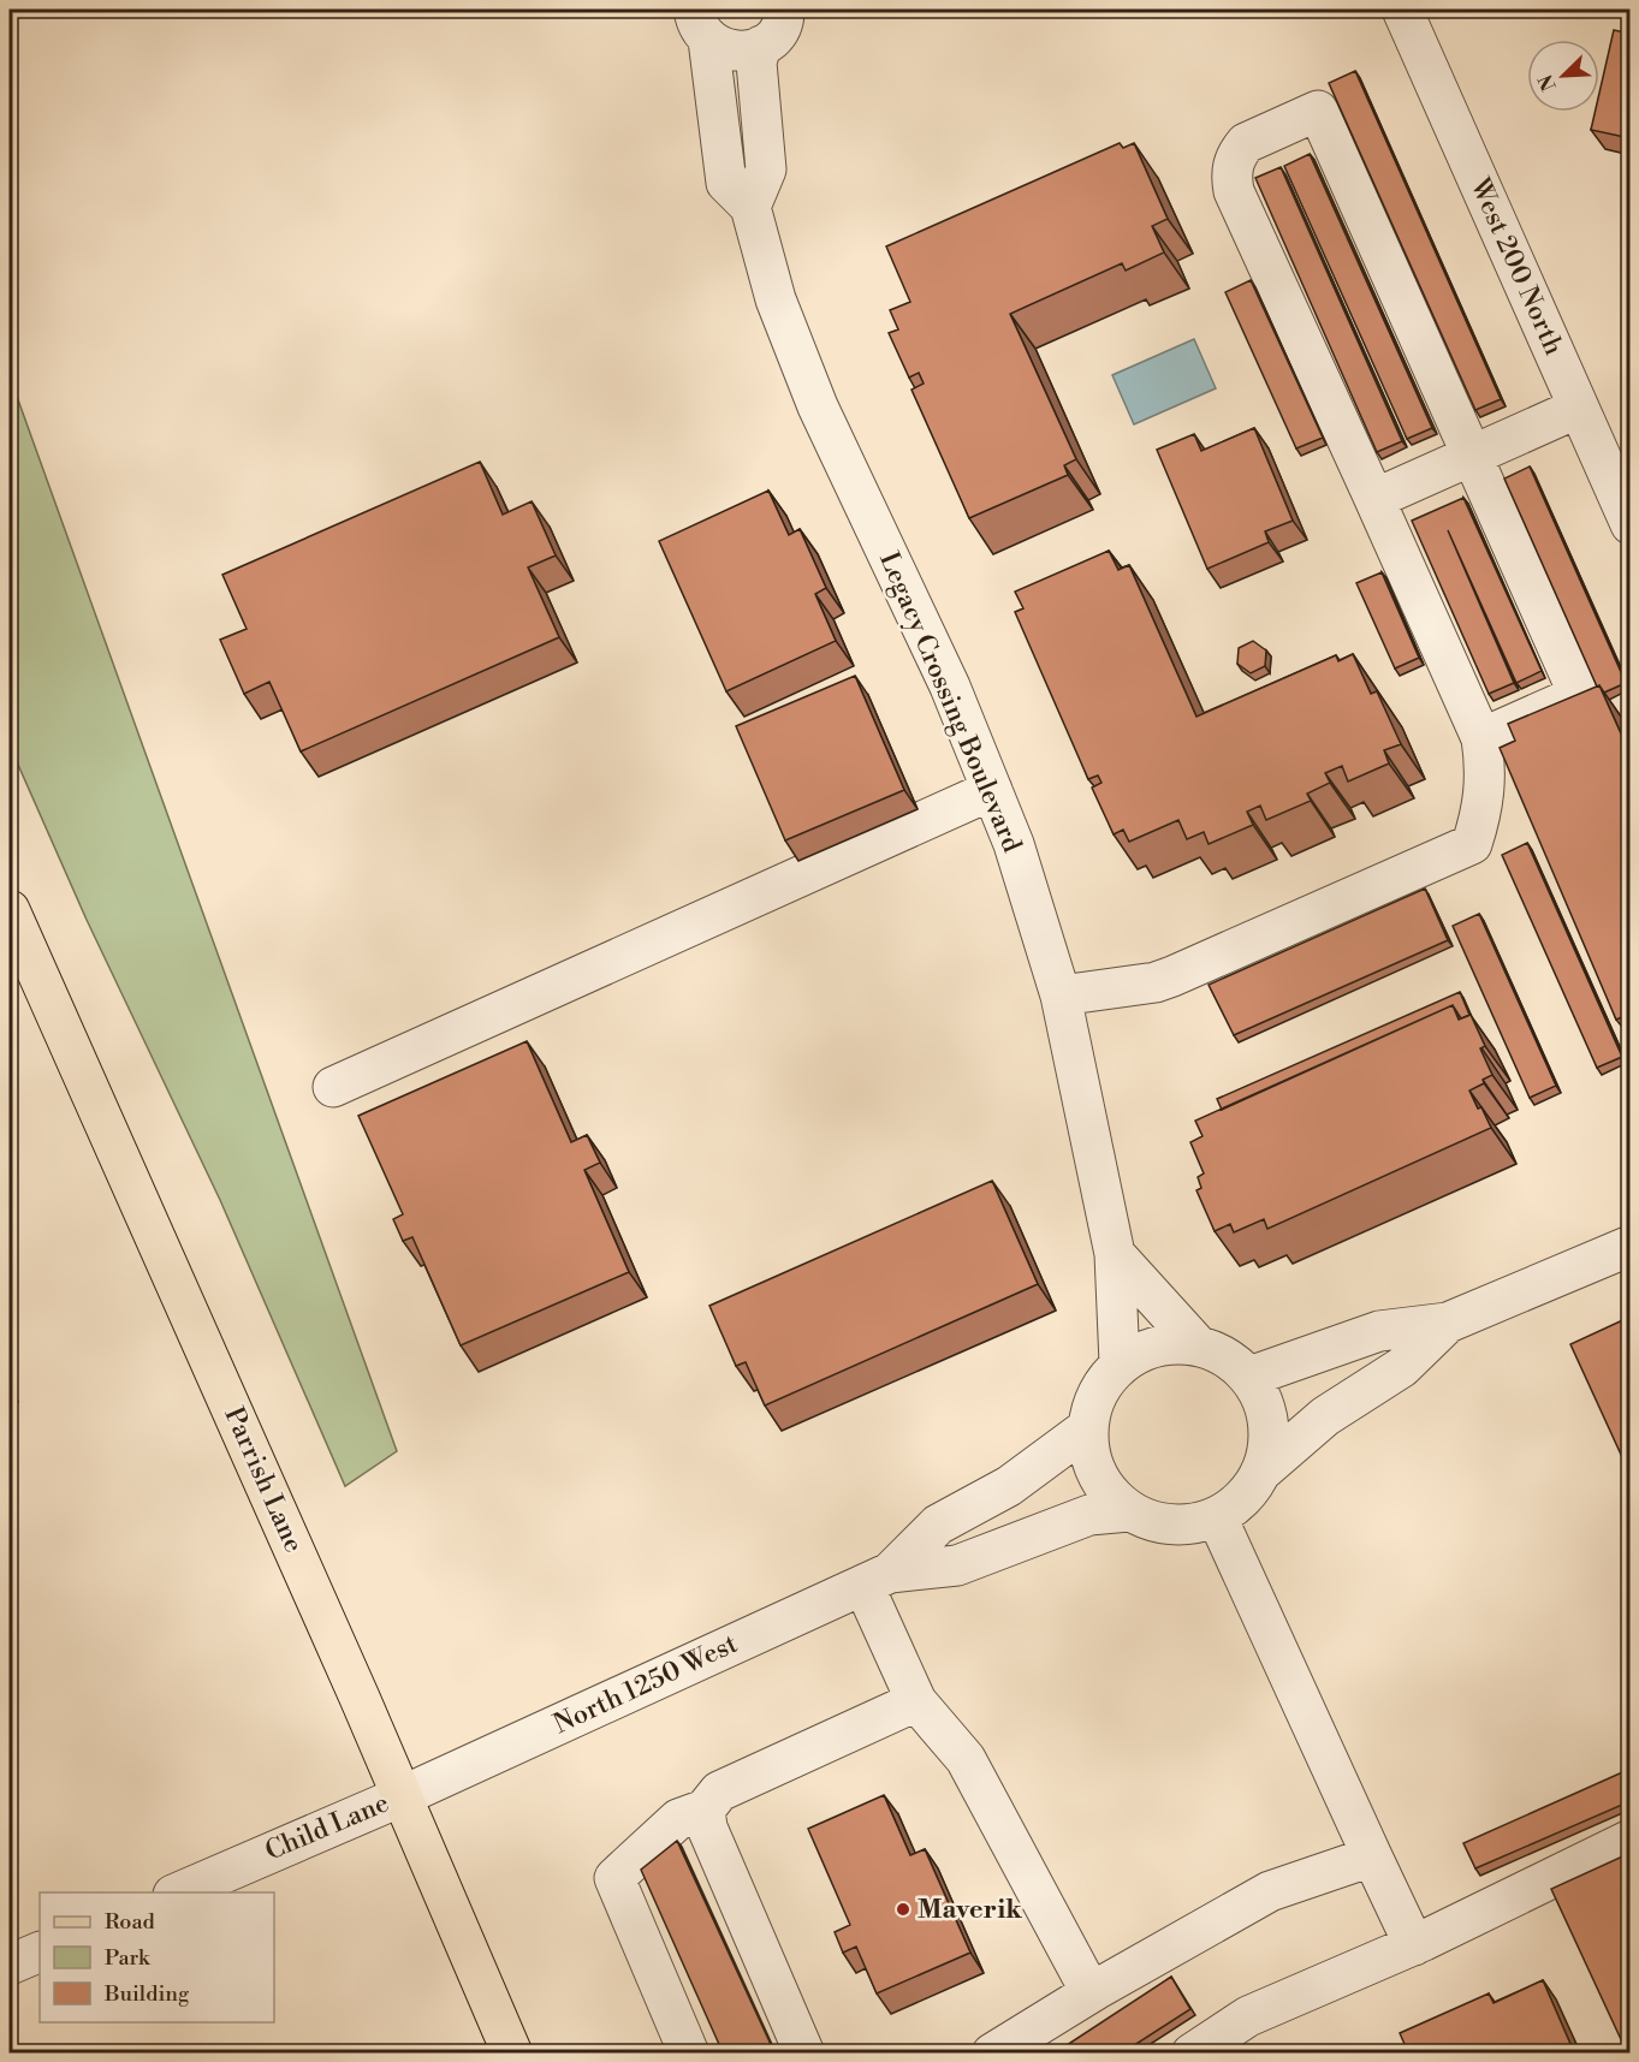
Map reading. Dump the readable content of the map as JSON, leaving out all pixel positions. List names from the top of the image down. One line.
{"streets":{"main road":["Parrish Lane"],"street":["West 200 North","Legacy Crossing Boulevard","North 1250 West","Child Lane"]},"crossings":[["Legacy Crossing Boulevard","North 1250 West"],["Parrish Lane","North 1250 West"],["Parrish Lane","Child Lane"],["North 1250 West","Child Lane"]],"places":["Maverik"],"legend":["Road","Park","Building"],"north":"bottom left"}
